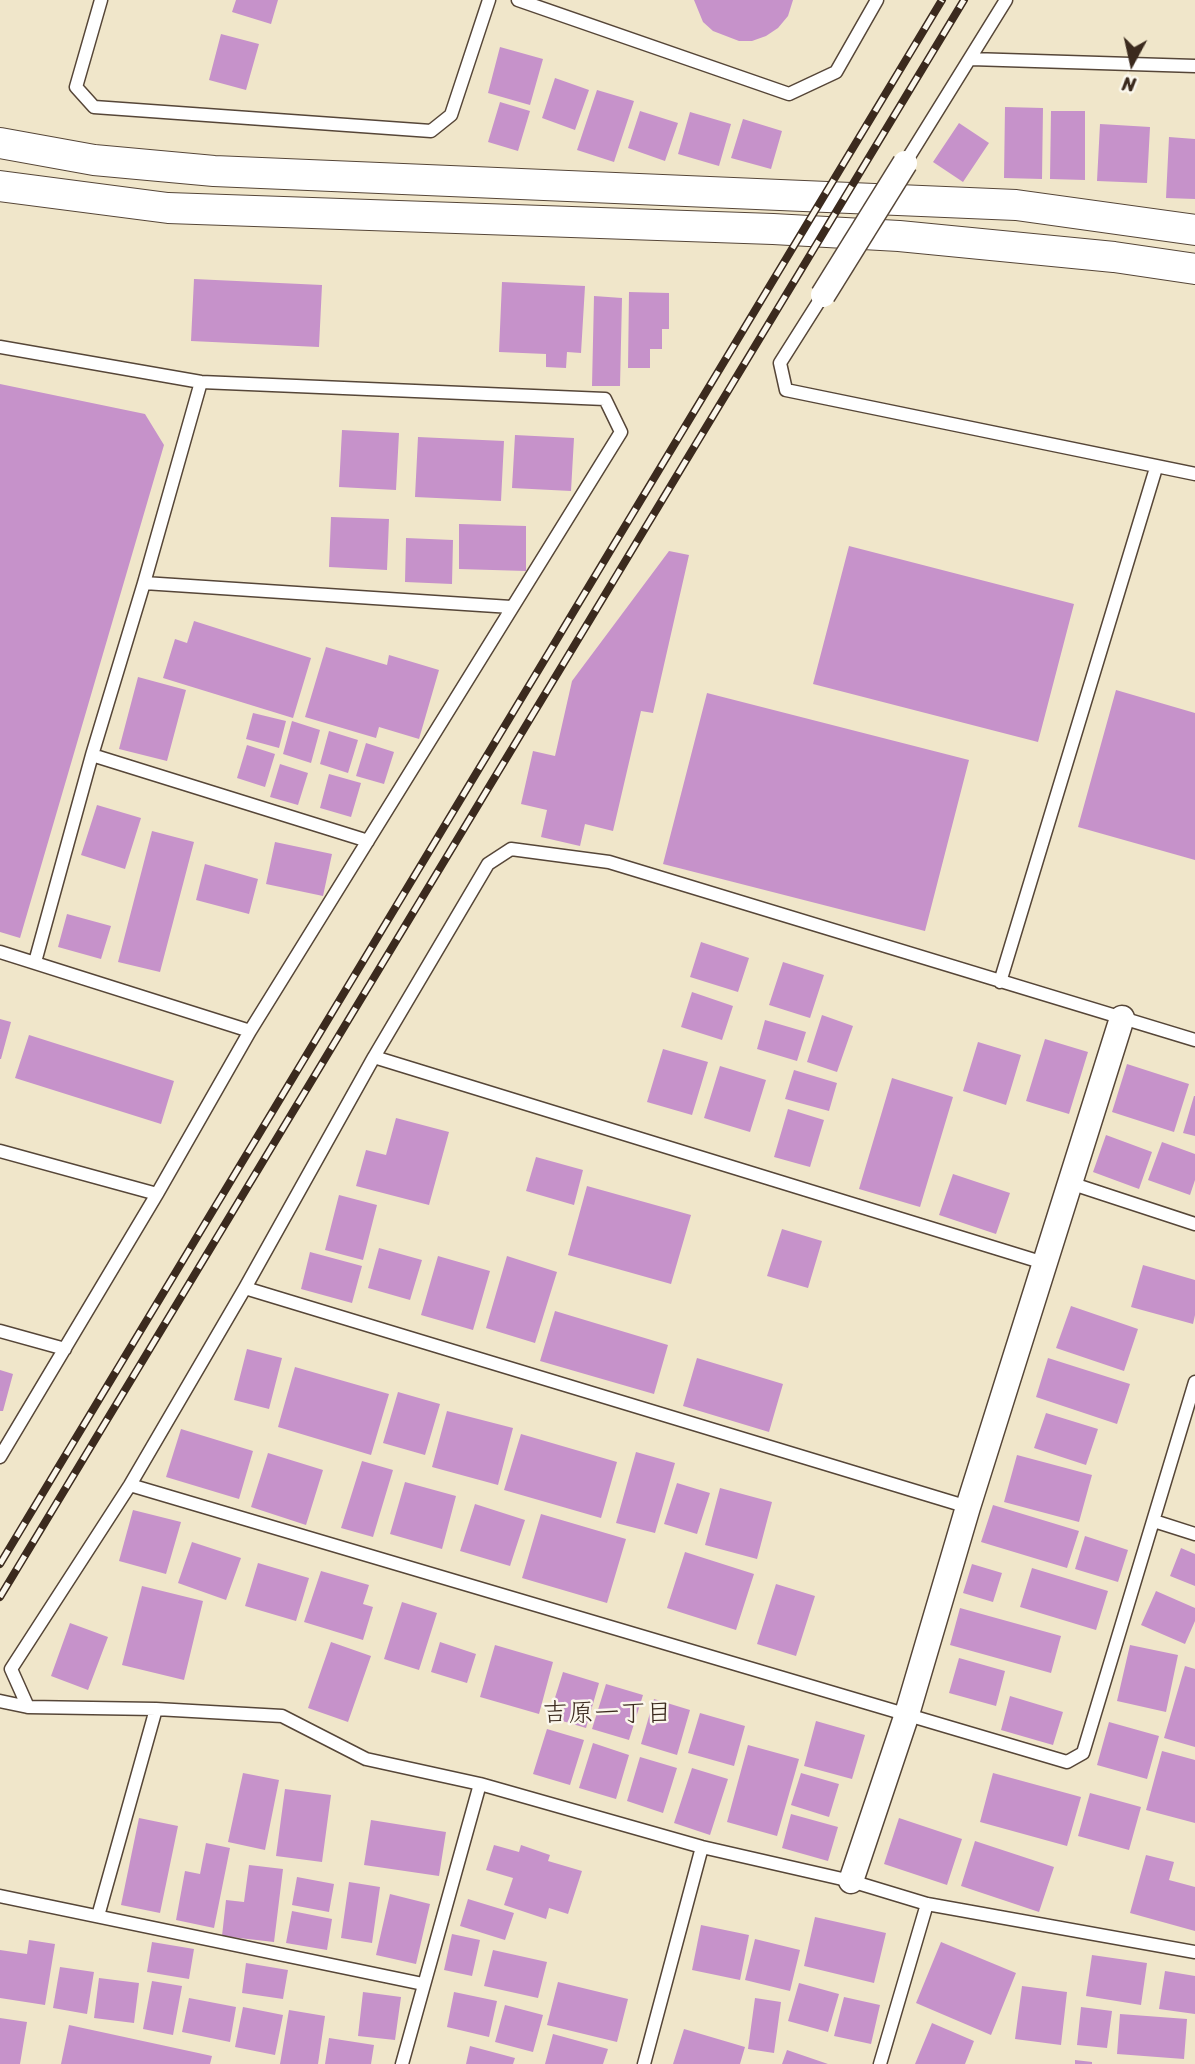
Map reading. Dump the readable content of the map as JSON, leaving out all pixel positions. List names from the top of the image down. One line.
{"districts":["吉原一丁目"],"north":"bottom"}
